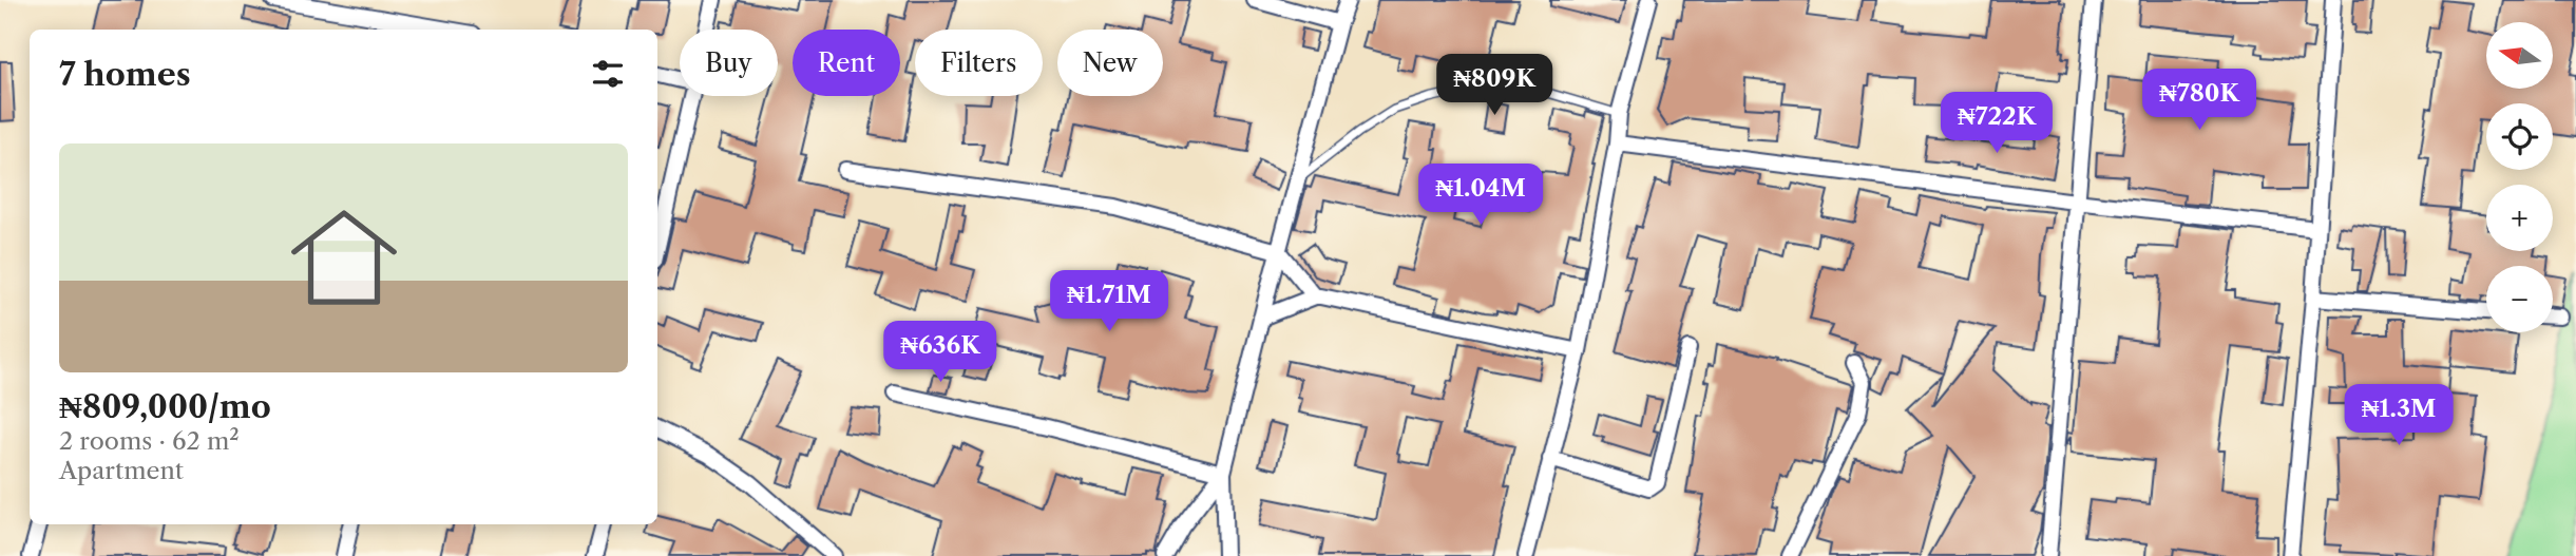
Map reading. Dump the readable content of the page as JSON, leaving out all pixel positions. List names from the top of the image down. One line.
{"north":"left","page":{"map_buttons":["+","−"],"chip":["Buy","Rent","Filters","New"],"heading":"7 homes","price":["₦809K","₦780K","₦722K","₦1.04M","₦1.71M","₦636K","₦1.3M"],"list":[{"name":"₦809,000/mo","note":"2 rooms · 62 m² · Apartment"}]}}
